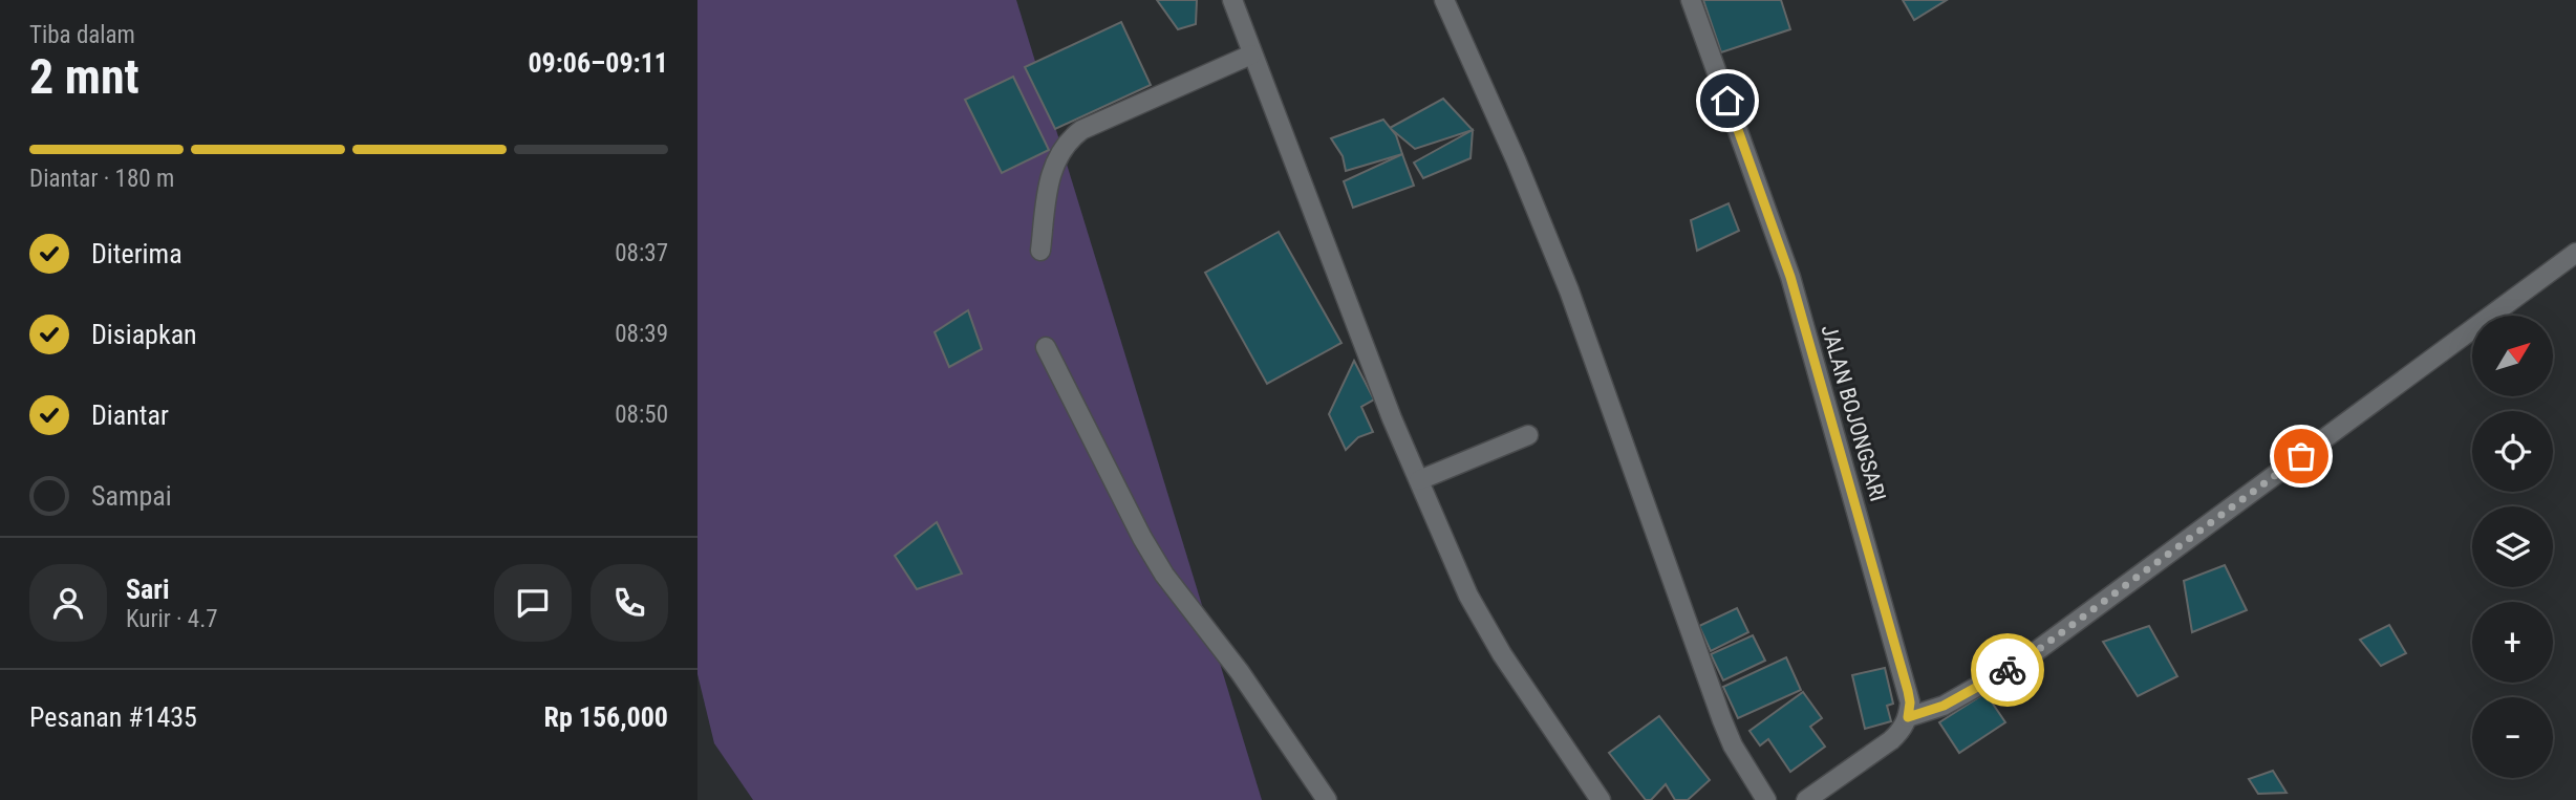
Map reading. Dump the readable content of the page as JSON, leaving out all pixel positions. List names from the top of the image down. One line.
{"streets":{"street":["JALAN BOJONGSARI"]},"north":"top right","page":{"heading":["2 mnt","Tiba dalam","09:06–09:11"],"panel":["Sari","Kurir · 4.7","Pesanan #1435","Rp 156,000"],"bar":"Diantar · 180 m","list":[["Diterima","08:37"],["Disiapkan","08:39"],["Diantar","08:50"],"Sampai"],"map_buttons":["+","−"]}}
